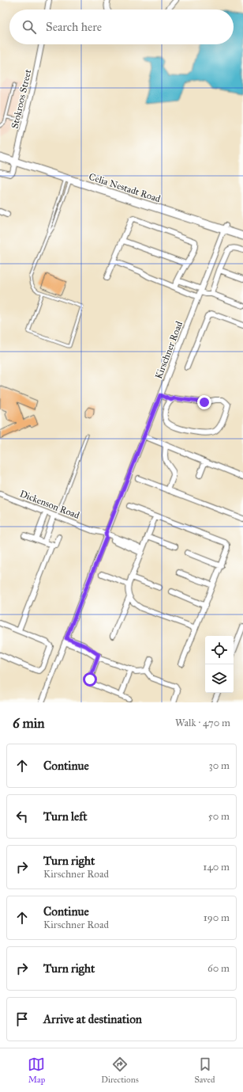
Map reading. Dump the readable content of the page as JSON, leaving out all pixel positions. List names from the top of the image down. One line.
{"streets":{"street":["Stokroos Street","Celia Nestadt Road","Kirschner Road","Dickenson Road"]},"crossings":[["Stokroos Street","Celia Nestadt Road"],["Celia Nestadt Road","Kirschner Road"],["Kirschner Road","Dickenson Road"]],"page":{"search":"Search here","heading":["6 min","Walk · 470 m"],"list":[["Continue","30 m"],["Turn left","50 m"],["Turn right","Kirschner Road","140 m"],["Continue","Kirschner Road","190 m"],["Turn right","60 m"],"Arrive at destination"],"nav":["Map","Directions","Saved"]}}
